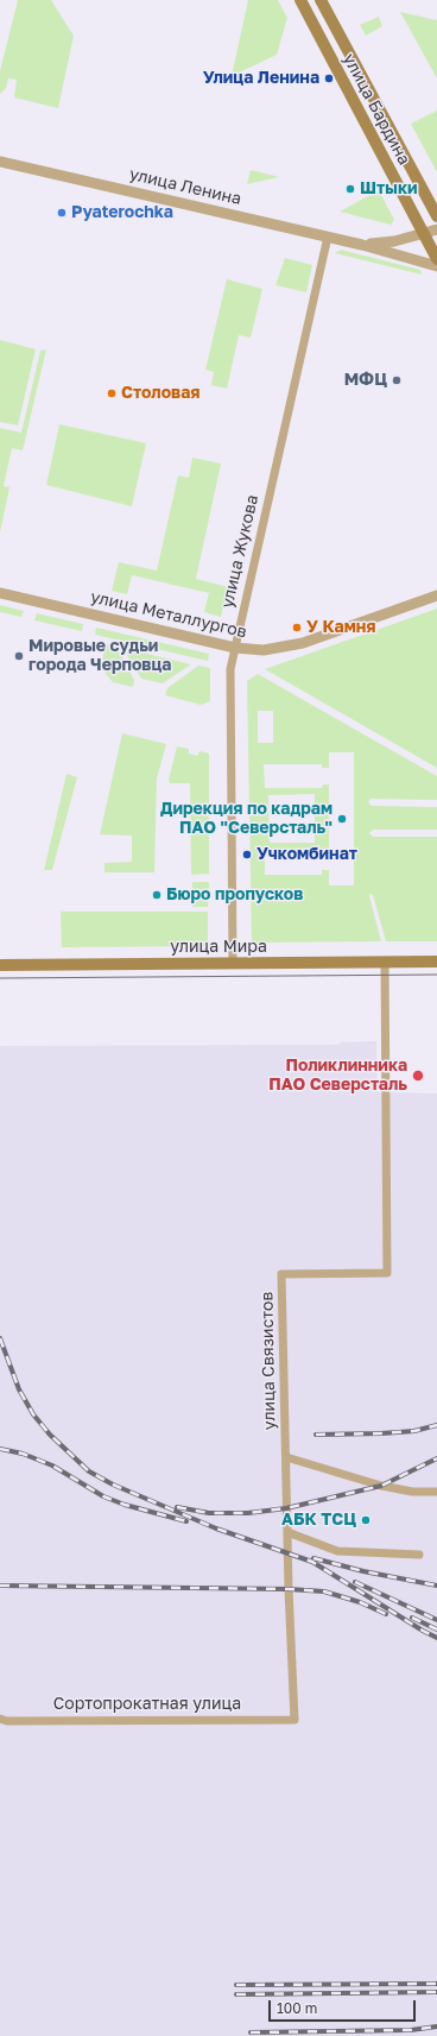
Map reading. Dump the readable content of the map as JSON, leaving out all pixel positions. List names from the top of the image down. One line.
{"streets":{"main road":["улица Бардина","улица Мира"],"street":["улица Ленина","улица Жукова","улица Металлургов","улица Связистов","Сортопрокатная улица"]},"crossings":[["улица Бардина","улица Ленина"],["улица Ленина","улица Жукова"],["улица Жукова","улица Металлургов"],["улица Жукова","улица Мира"],["улица Мира","улица Связистов"],["улица Связистов","Сортопрокатная улица"]],"places":["Улица Ленина","Штыки","Pyaterochka","МФЦ","Столовая","У Камня","Мировые судьи города Черповца","Дирекция по кадрам ПАО \"Северсталь\"","Учкомбинат","Бюро пропусков","Поликлинника ПАО Северсталь","АБК ТСЦ"],"scale_bar":"100 m"}
